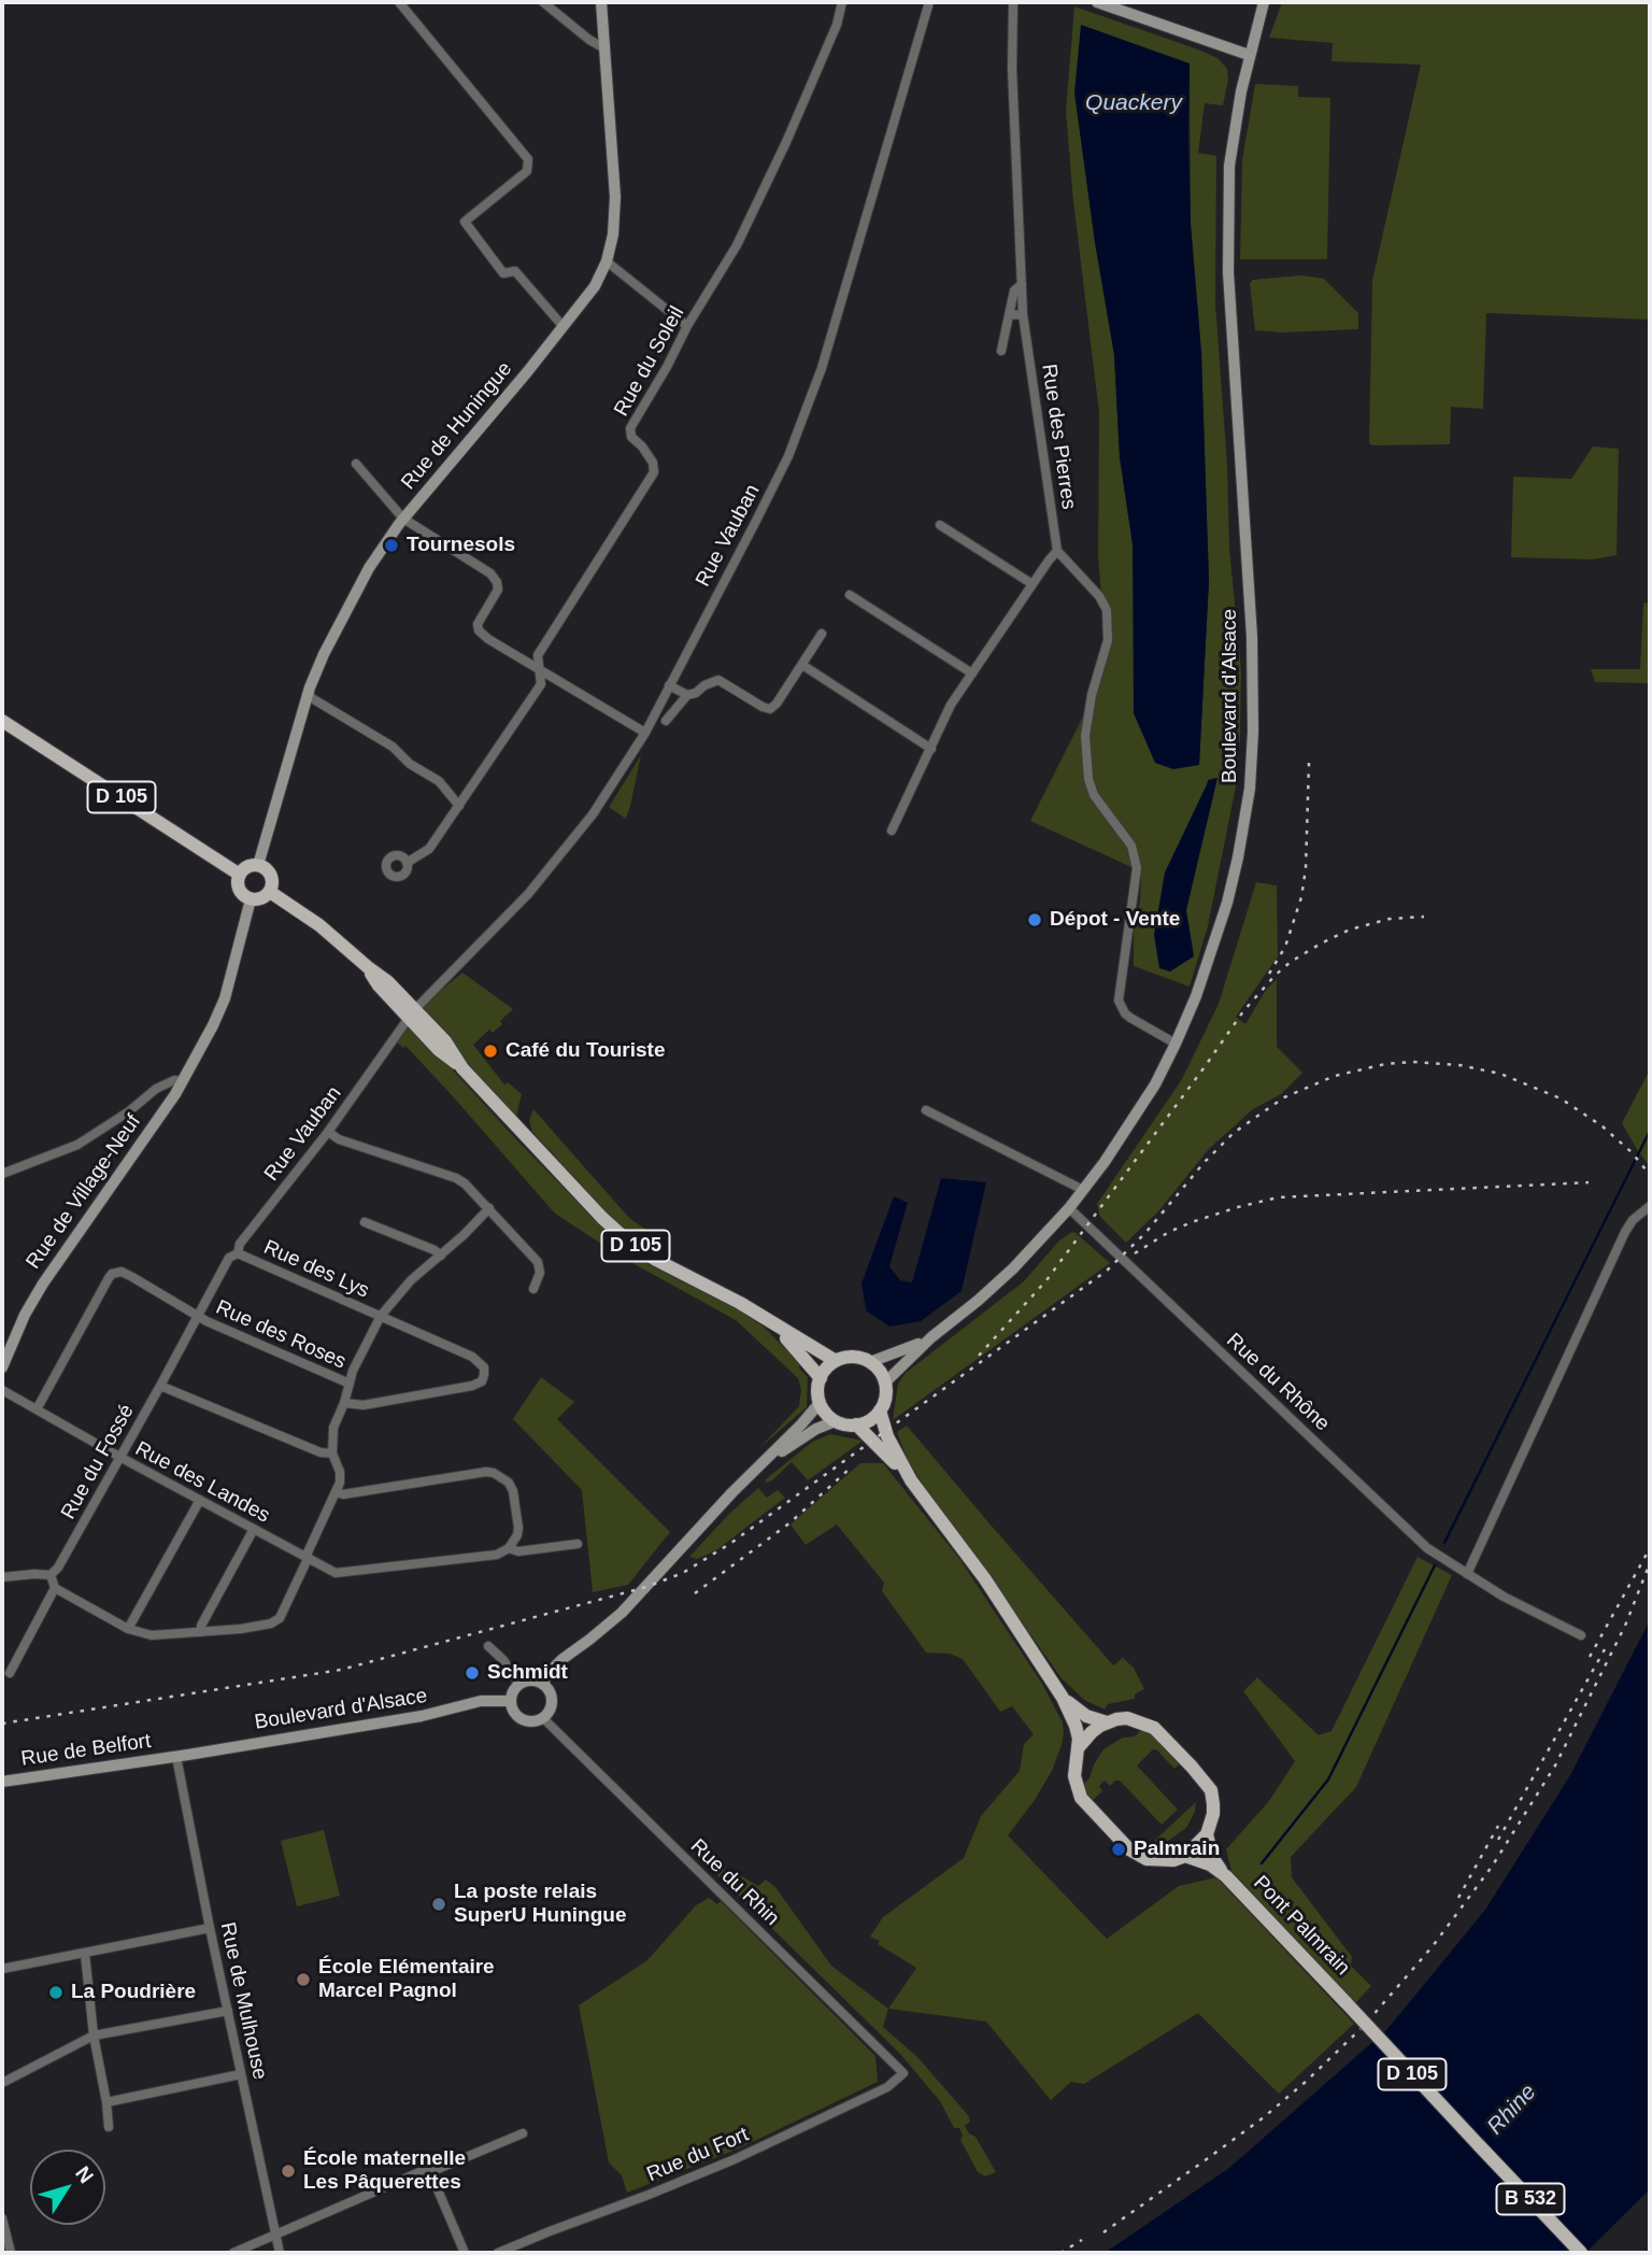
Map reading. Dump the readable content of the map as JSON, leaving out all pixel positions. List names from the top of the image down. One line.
{"streets":{"main road":["D 105","Pont Palmrain","B 532"],"street":["Rue du Soleil","Rue de Huningue","Rue des Pierres","Rue Vauban","Boulevard d'Alsace","Rue de Village-Neuf","Rue des Lys","Rue des Roses","Rue du Rhône","Rue du Fossé","Rue des Landes","Rue de Belfort","Rue du Rhin","Rue de Mulhouse","Rue du Fort"]},"crossings":[["Rue de Huningue","D 105"],["Rue Vauban","D 105"],["Rue Vauban","Rue des Lys"],["Rue Vauban","Rue du Fossé"],["Boulevard d'Alsace","D 105"],["Boulevard d'Alsace","Rue du Rhône"],["Boulevard d'Alsace","Rue de Belfort"],["Boulevard d'Alsace","Rue du Rhin"],["Boulevard d'Alsace","Rue de Mulhouse"],["Rue des Roses","Rue du Fossé"],["Rue des Roses","Rue des Landes"],["Rue du Fossé","Rue des Landes"],["Rue de Belfort","Rue de Mulhouse"],["Rue du Rhin","Rue du Fort"],["Pont Palmrain","B 532"]],"water":["Quackery","Rhine"],"places":["Tournesols","Dépot - Vente","Café du Touriste","Schmidt","Palmrain","La poste relais SuperU Huningue","École Elémentaire Marcel Pagnol","La Poudrière","École maternelle Les Pâquerettes"],"north":"top right"}
